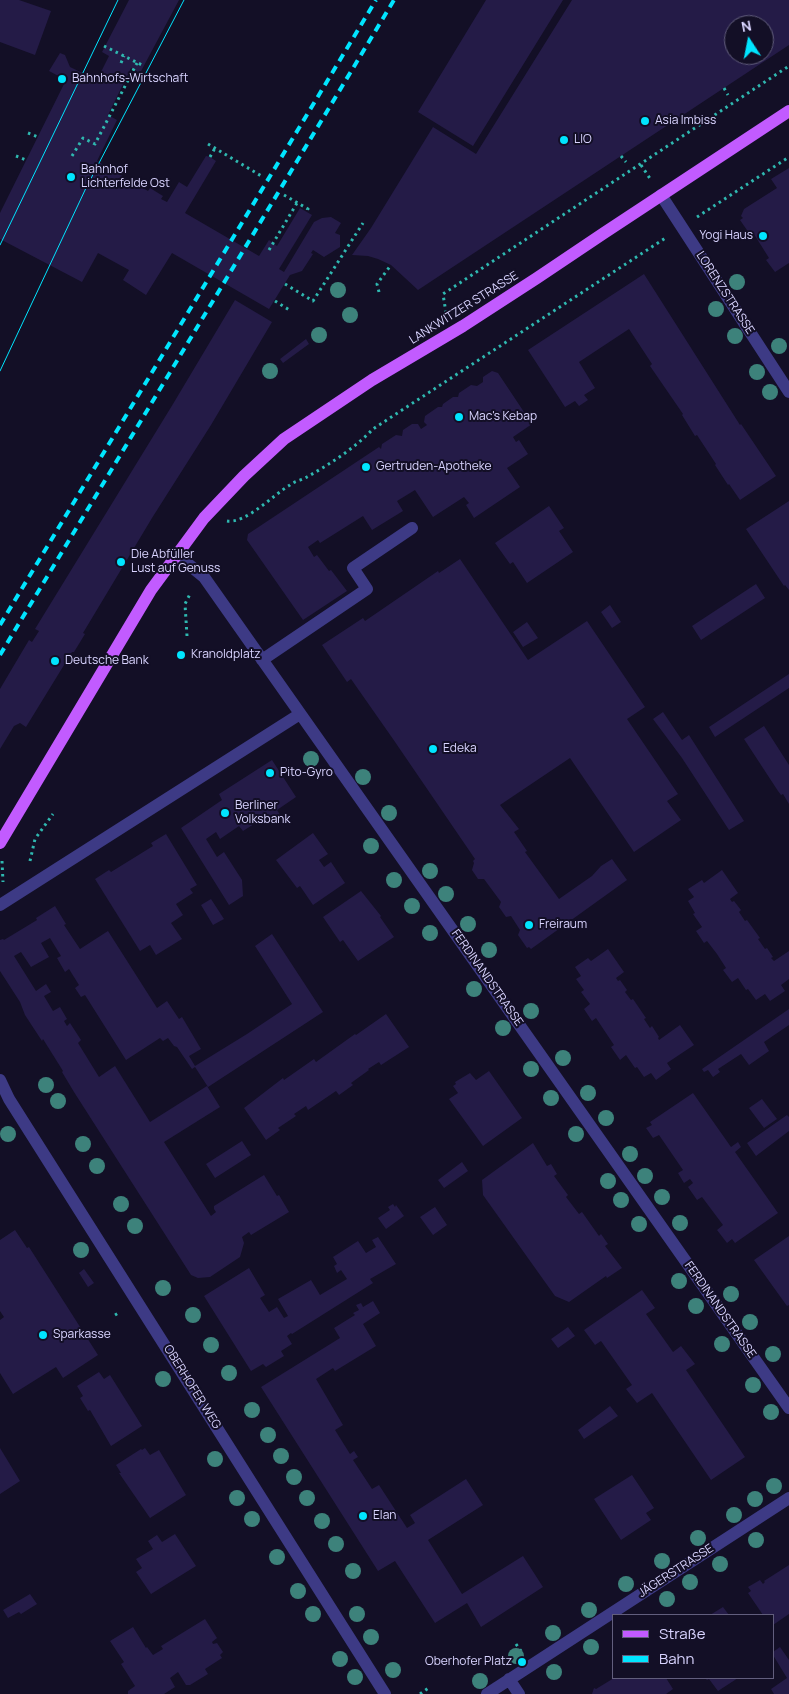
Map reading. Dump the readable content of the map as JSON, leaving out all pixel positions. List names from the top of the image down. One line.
{"streets":{"main road":["LANKWITZER STRASSE"],"street":["LORENZSTRASSE","FERDINANDSTRASSE","OBERHOFER WEG","JÄGERSTRASSE"]},"crossings":[["LORENZSTRASSE","LANKWITZER STRASSE"],["LANKWITZER STRASSE","FERDINANDSTRASSE"]],"places":["Bahnhofs-Wirtschaft","Asia Imbiss","LIO","Bahnhof Lichterfelde Ost","Yogi Haus","Mac's Kebap","Gertruden-Apotheke","Die Abfüller Lust auf Genuss","Kranoldplatz","Deutsche Bank","Edeka","Pito-Gyro","Berliner Volksbank","Freiraum","Sparkasse","Elan","Oberhofer Platz"],"legend":["Straße","Bahn"],"north":"top"}
